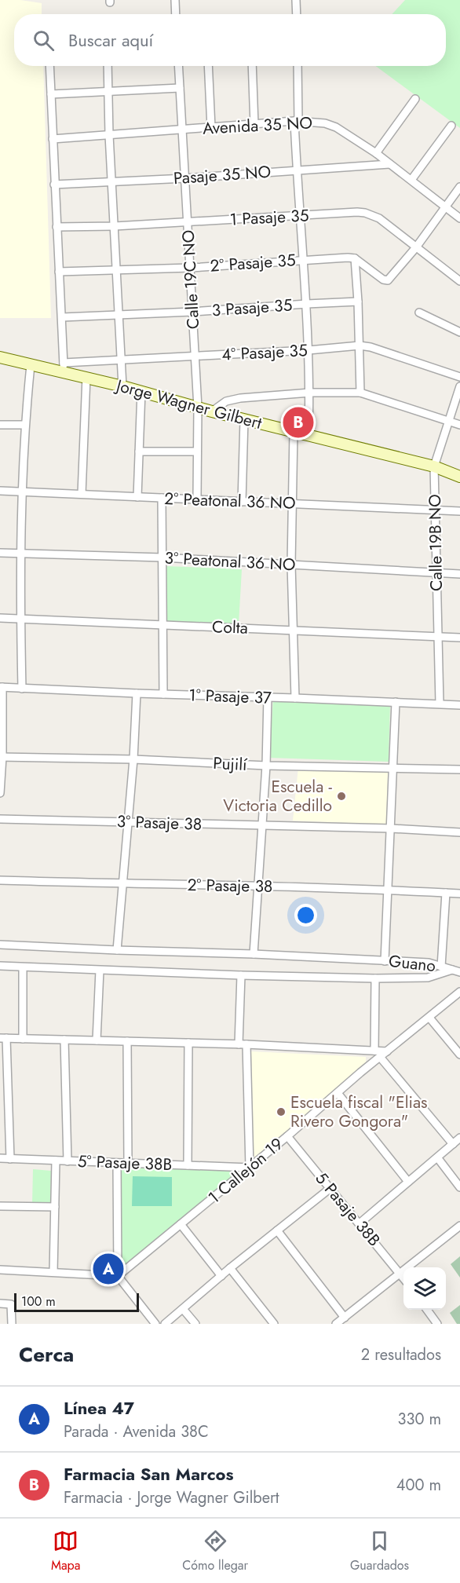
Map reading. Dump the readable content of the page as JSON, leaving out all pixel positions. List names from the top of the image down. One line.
{"streets":{"street":["Avenida 35 NO","Pasaje 35 NO","1 Pasaje 35","2° Pasaje 35","Calle 19C NO","3 Pasaje 35","4° Pasaje 35","Jorge Wagner Gilbert","2° Peatonal 36 NO","Calle 19B NO","3° Peatonal 36 NO","Colta","1° Pasaje 37","Pujilí","3° Pasaje 38","2° Pasaje 38","Guano","5° Pasaje 38B","1 Callejón 19","5 Pasaje 38B"]},"crossings":[["Avenida 35 NO","Pasaje 35 NO"],["Avenida 35 NO","Calle 19C NO"],["Pasaje 35 NO","Calle 19C NO"],["1 Pasaje 35","Calle 19C NO"],["2° Pasaje 35","Calle 19C NO"],["Calle 19C NO","3 Pasaje 35"],["Calle 19C NO","4° Pasaje 35"],["Calle 19C NO","Jorge Wagner Gilbert"],["Calle 19C NO","2° Peatonal 36 NO"],["4° Pasaje 35","Jorge Wagner Gilbert"],["Jorge Wagner Gilbert","Calle 19B NO"],["2° Peatonal 36 NO","Calle 19B NO"],["Calle 19B NO","3° Peatonal 36 NO"],["Calle 19B NO","Colta"],["Calle 19B NO","1° Pasaje 37"],["5° Pasaje 38B","1 Callejón 19"],["1 Callejón 19","5 Pasaje 38B"]],"places":["Escuela - Victoria Cedillo","Escuela fiscal \"Elias Rivero Gongora\""],"scale_bar":"100 m","page":{"search":"Buscar aquí","pins":["B","A"],"scale":"100 m","heading":["Cerca","2 resultados"],"list":[{"mark":"A","name":"Línea 47","note":"Parada · Avenida 38C","value":"330 m"},{"mark":"B","name":"Farmacia San Marcos","note":"Farmacia · Jorge Wagner Gilbert","value":"400 m"}],"nav":["Mapa","Cómo llegar","Guardados"]}}
